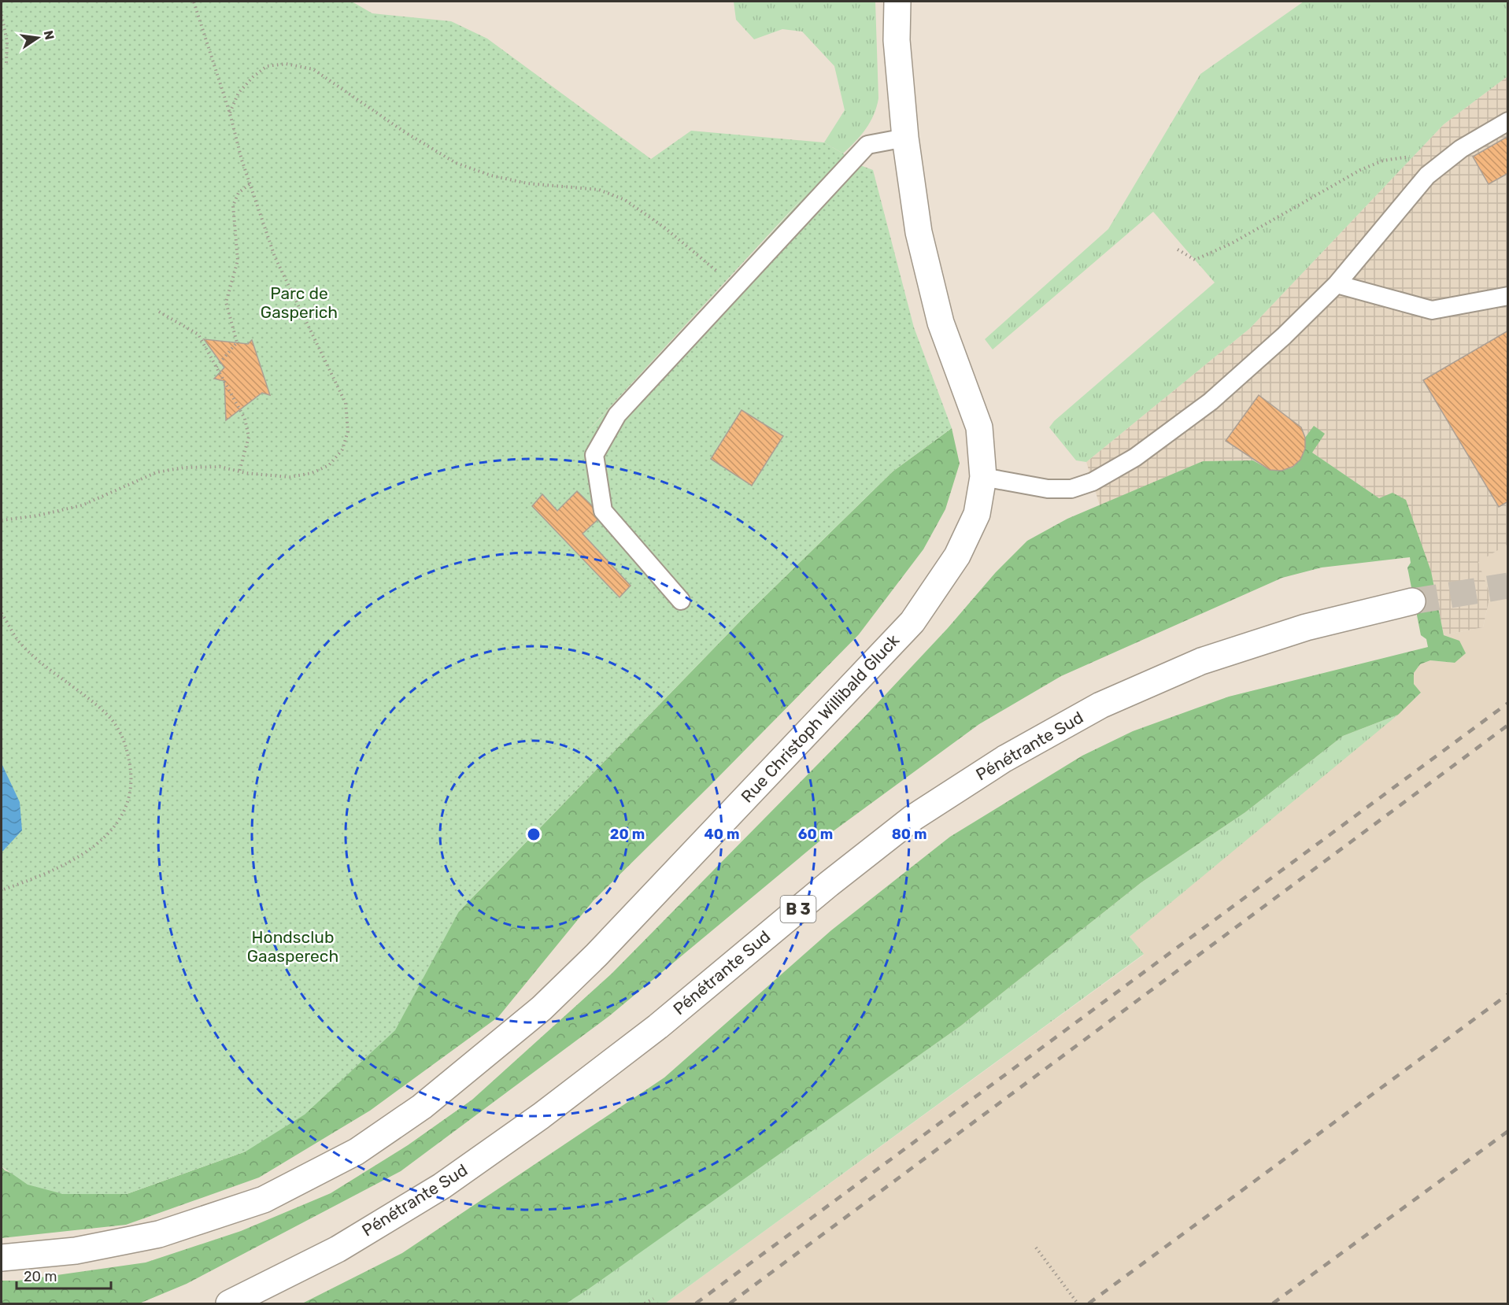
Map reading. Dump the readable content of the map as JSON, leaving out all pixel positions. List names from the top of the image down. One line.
{"streets":{"main road":["Rue Christoph Willibald Gluck","Pénétrante Sud","B 3"]},"parks":["Parc de Gasperich","Hondsclub Gaasperech"],"scale_bar":"20 m","north":"right","rings":["20 m","40 m","60 m","80 m"]}
